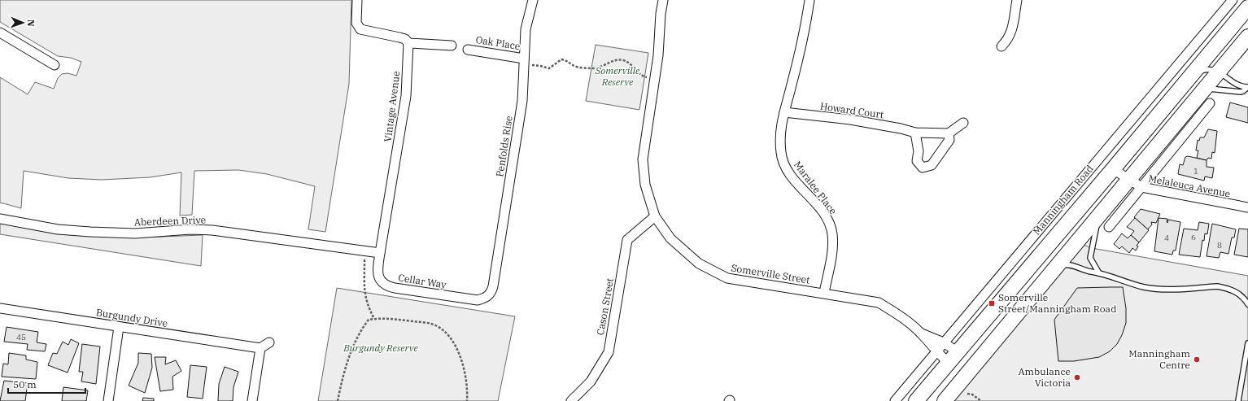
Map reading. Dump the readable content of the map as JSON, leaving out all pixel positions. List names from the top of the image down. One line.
{"streets":{"main road":["Manningham Road"],"street":["Oak Place","Vintage Avenue","Howard Court","Penfolds Rise","Melaleuca Avenue","Maralee Place","Aberdeen Drive","Somerville Street","Cellar Way","Cason Street","Burgundy Drive"]},"crossings":[["Oak Place","Penfolds Rise"],["Vintage Avenue","Aberdeen Drive"],["Vintage Avenue","Cellar Way"],["Howard Court","Maralee Place"],["Penfolds Rise","Cellar Way"],["Melaleuca Avenue","Manningham Road"],["Maralee Place","Somerville Street"],["Manningham Road","Somerville Street"],["Aberdeen Drive","Cellar Way"],["Somerville Street","Cason Street"]],"parks":["Somerville Reserve","Burgundy Reserve"],"places":{"transit":["Somerville Street/Manningham Road"],"other":["Manningham Centre","Ambulance Victoria"]},"house_numbers":["1","6","4","8","45"],"scale_bar":"50 m","north":"right"}
